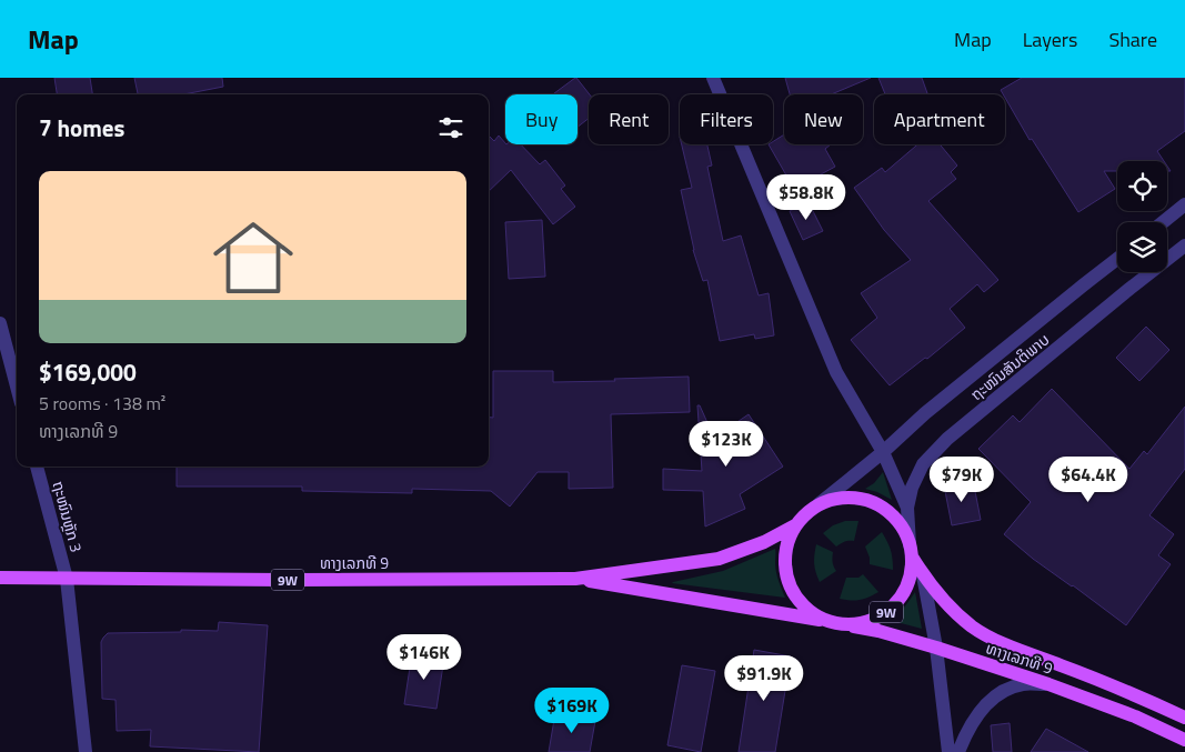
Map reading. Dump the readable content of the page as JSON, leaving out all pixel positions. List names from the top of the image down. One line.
{"streets":{"main road":["ທາງເລກທີ 9","9W"],"street":["ຖະໜົນສັນຕິພາບ","ຖະໜົນຫຼັກ 3"]},"crossings":[["ຖະໜົນສັນຕິພາບ","ທາງເລກທີ 9"],["ຖະໜົນຫຼັກ 3","ທາງເລກທີ 9"]],"page":{"header":"Map","nav":["Map","Layers","Share"],"chip":["Buy","Rent","Filters","New","Apartment"],"heading":"7 homes","list":[{"name":"$169,000","note":"5 rooms · 138 m² · ທາງເລກທີ 9"}],"price":["$58.8K","$123K","$79K","$64.4K","$146K","$91.9K","$169K"]}}
